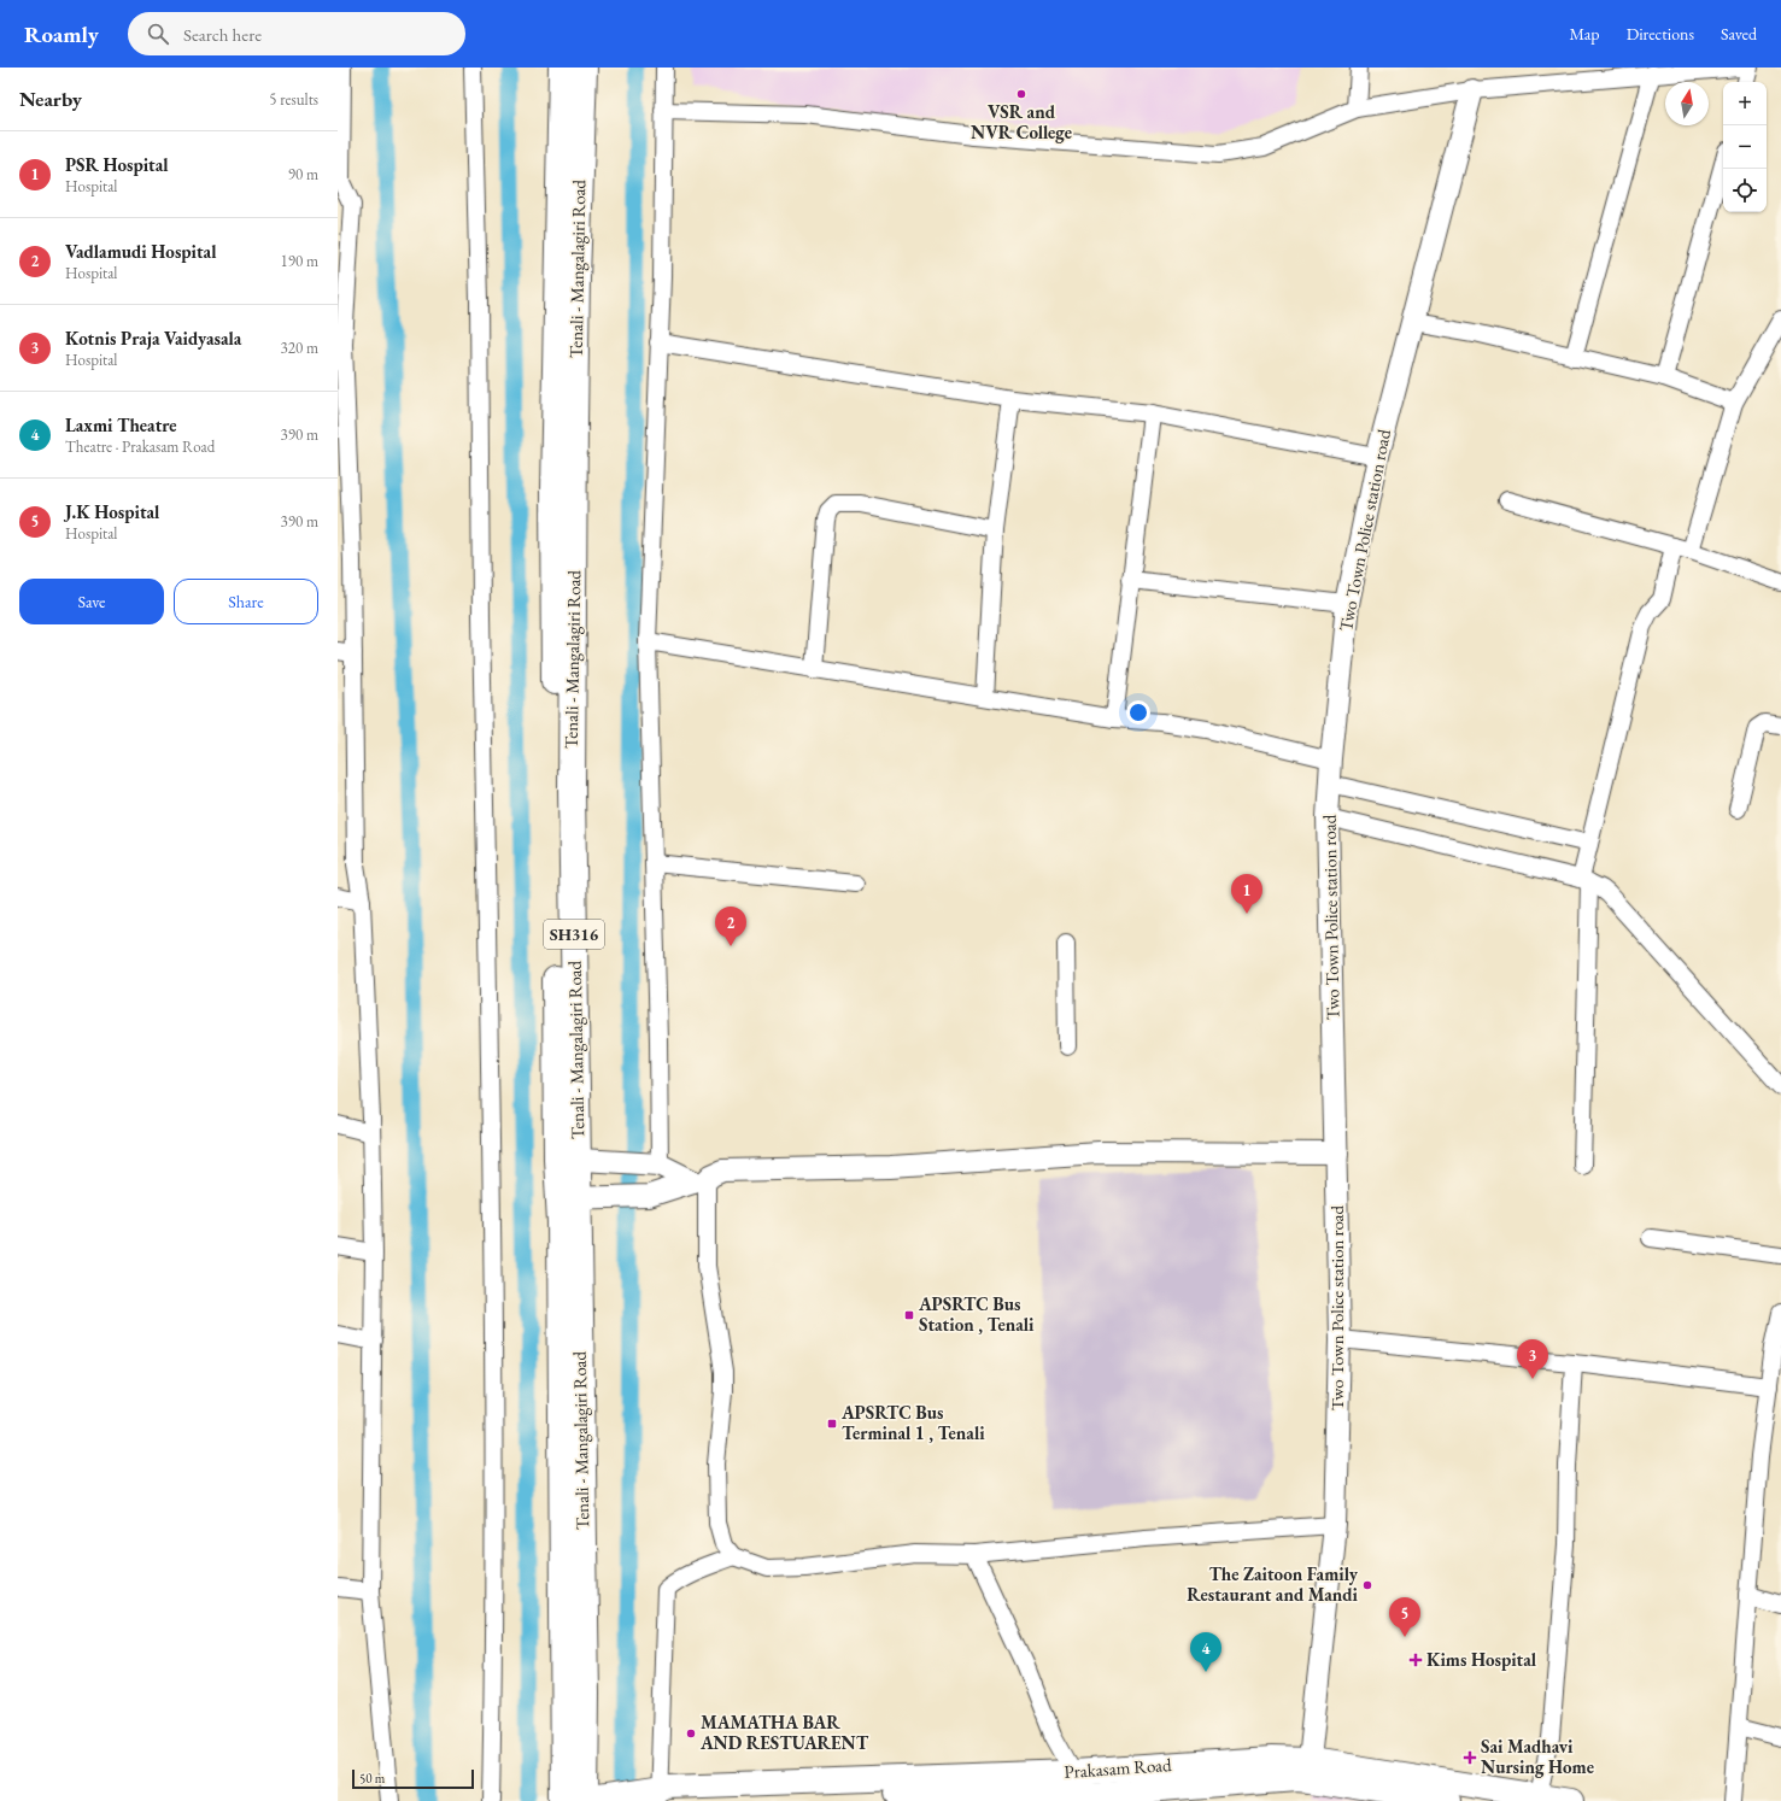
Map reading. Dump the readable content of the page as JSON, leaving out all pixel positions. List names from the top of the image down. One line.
{"streets":{"main road":["Tenali - Mangalagiri Road","SH316","Prakasam Road"],"street":["Two Town Police station road"]},"crossings":[["Two Town Police station road","Prakasam Road"]],"places":{"other":["VSR and NVR College","The Zaitoon Family Restaurant and Mandi","MAMATHA BAR AND RESTUARENT"],"transit":["APSRTC Bus Station , Tenali","APSRTC Bus Terminal 1 , Tenali"],"health":["Kims Hospital","Sai Madhavi Nursing Home"]},"scale_bar":"50 m","north":"top","page":{"header":"Roamly","search":"Search here","nav":["Map","Directions","Saved"],"heading":["Nearby","5 results"],"map_buttons":["+","−"],"list":[{"mark":"1","name":"PSR Hospital","note":"Hospital","value":"90 m"},{"mark":"2","name":"Vadlamudi Hospital","note":"Hospital","value":"190 m"},{"mark":"3","name":"Kotnis Praja Vaidyasala","note":"Hospital","value":"320 m"},{"mark":"4","name":"Laxmi Theatre","note":"Theatre · Prakasam Road","value":"390 m"},{"mark":"5","name":"J.K Hospital","note":"Hospital","value":"390 m"}],"buttons":["Save","Share"],"pins":["1","2","3","5","4"],"scale":"50 m"}}
